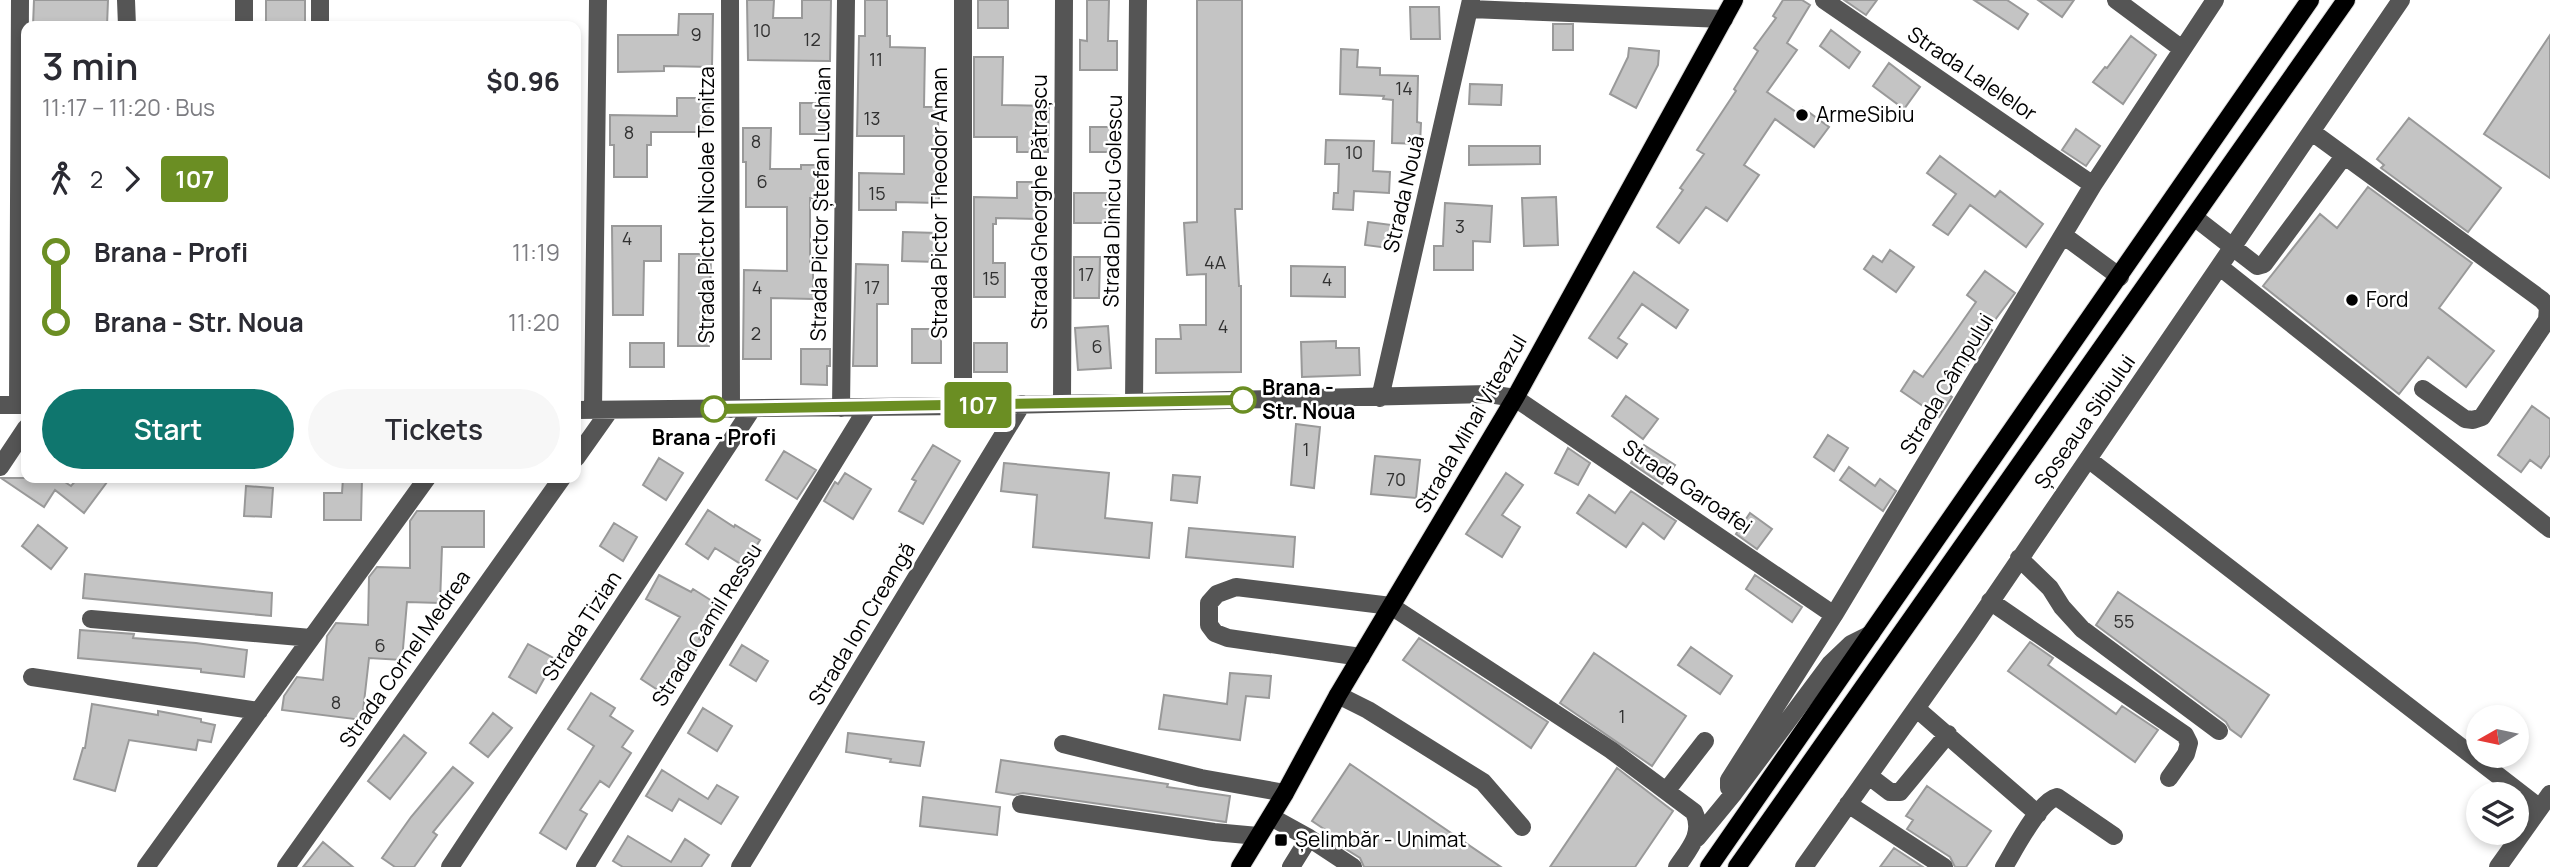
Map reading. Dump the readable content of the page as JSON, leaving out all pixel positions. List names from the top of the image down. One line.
{"streets":{"main road":["Strada Mihai Viteazul"],"street":["Strada Lalelelor","Strada Nouă","Strada Dinicu Golescu","Strada Gheorghe Pătrașcu","Strada Pictor Theodor Aman","Strada Pictor Ștefan Luchian","Strada Pictor Nicolae Tonitza","Strada Câmpului","Șoseaua Sibiului","Strada Garoafei","Strada Ion Creangă","Strada Camil Ressu","Strada Tizian","Strada Cornel Medrea"]},"crossings":[["Strada Lalelelor","Strada Câmpului"],["Strada Câmpului","Strada Garoafei"],["Strada Mihai Viteazul","Strada Garoafei"]],"places":{"other":["ArmeSibiu","Ford","Brana - Str. Noua","Brana - Profi"],"transit":["Șelimbăr - Unimat"]},"lines":["bus line 107"],"house_numbers":["10","9","12","11","14","13","8","8","10","6","15","3","4","4A","17","15","4","4","17","4","2","6","1","70","55","6","8","1"],"north":"left","page":{"on_map":"107","heading":["3 min","11:17 – 11:20 · Bus","$0.96"],"legs":["2","107"],"list":[{"name":"Brana - Profi","value":"11:19"},{"name":"Brana - Str. Noua","value":"11:20"}],"buttons":["Start","Tickets"]}}
